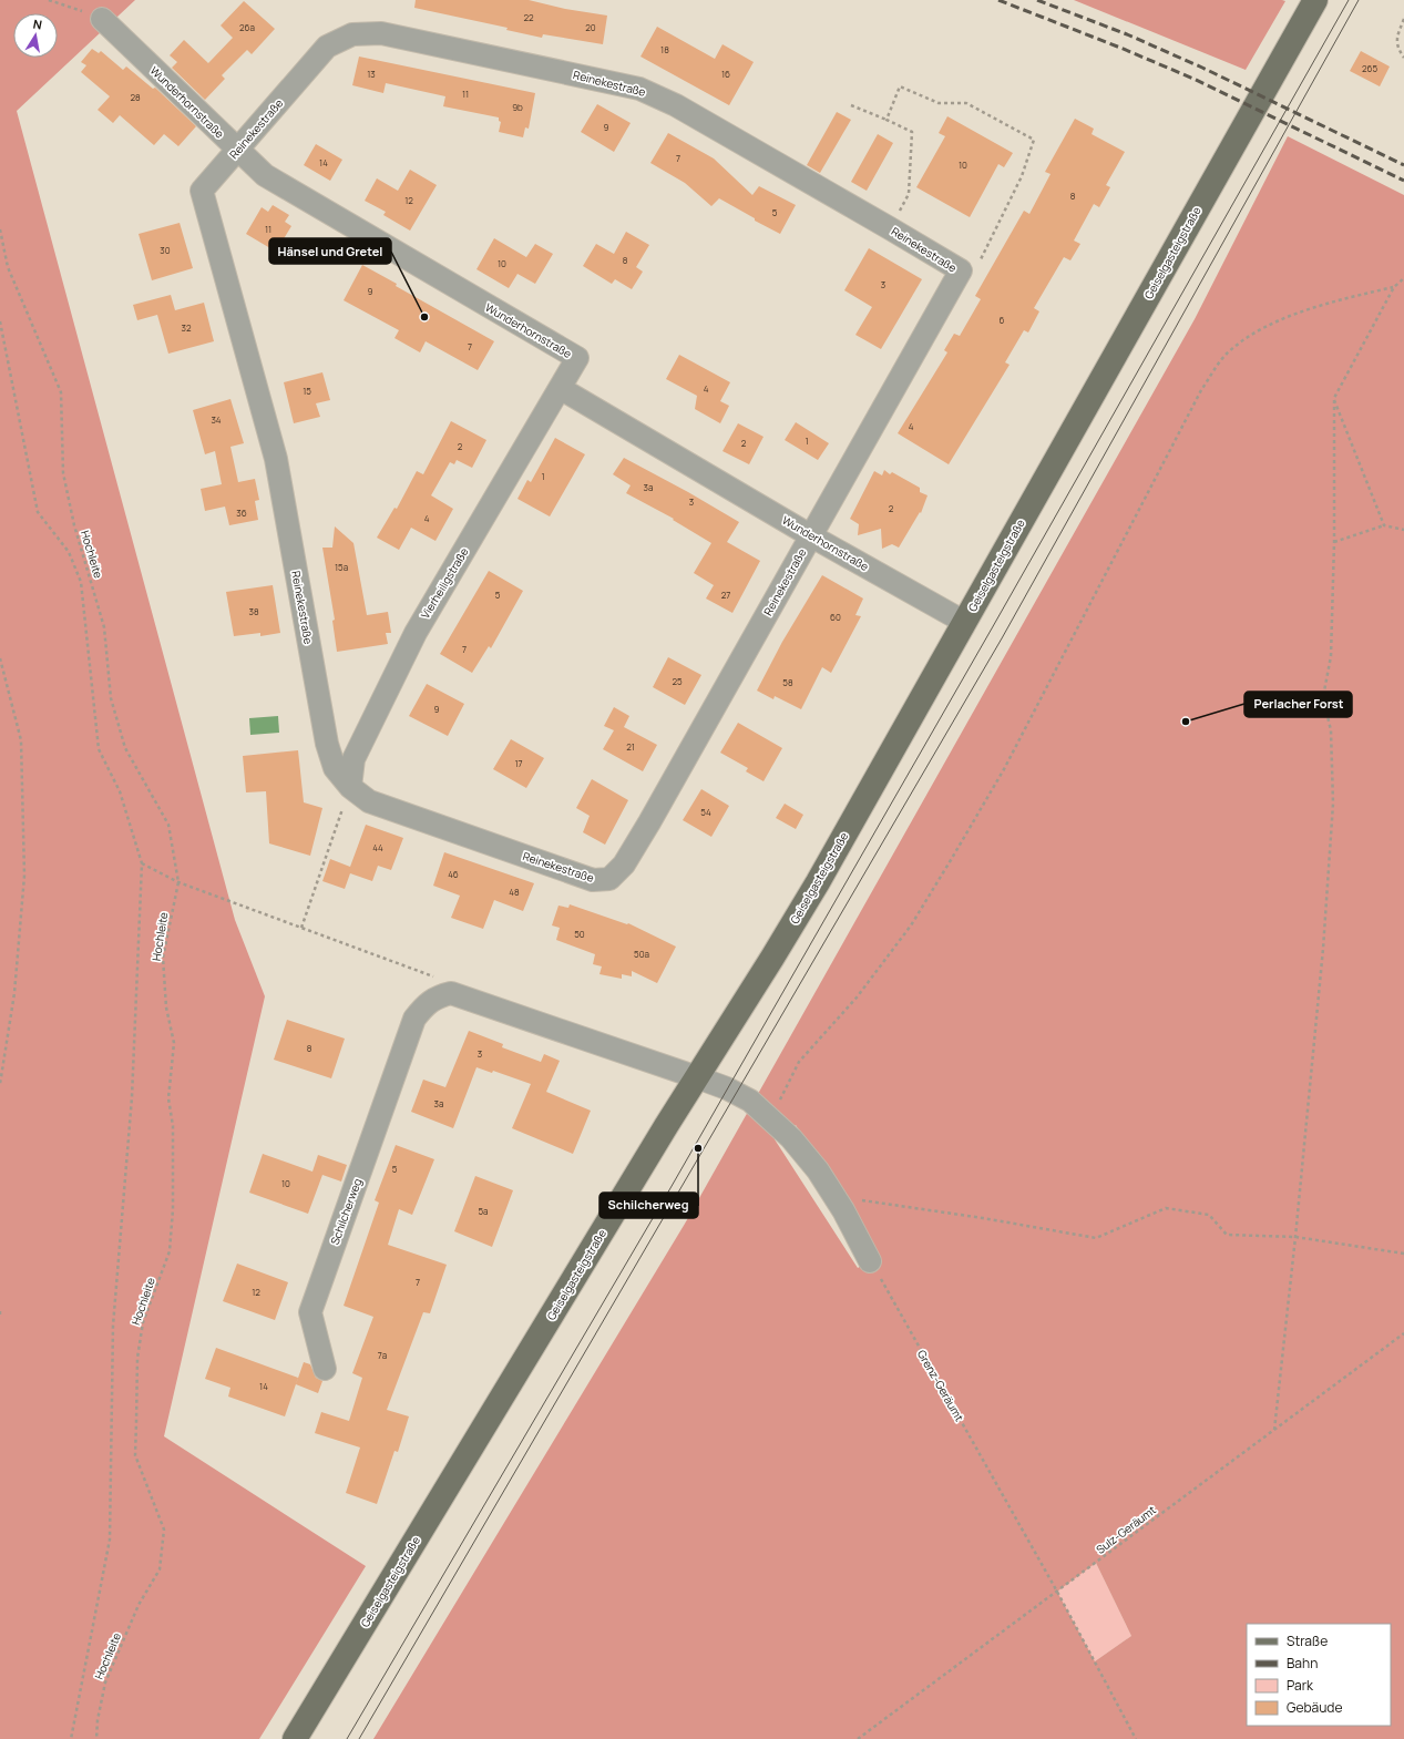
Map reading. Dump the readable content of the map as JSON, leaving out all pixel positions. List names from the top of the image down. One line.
{"streets":{"main road":["Geiselgasteigstraße"],"street":["Reinekestraße","Wunderhornstraße","Vierheiligstraße","Schilcherweg"],"path":["Hochleite","Grenz-Geräumt","Sulz-Geräumt"]},"crossings":[["Reinekestraße","Wunderhornstraße"],["Reinekestraße","Vierheiligstraße"],["Wunderhornstraße","Geiselgasteigstraße"],["Wunderhornstraße","Vierheiligstraße"],["Grenz-Geräumt","Sulz-Geräumt"]],"places":["Hänsel und Gretel","Perlacher Forst","Schilcherweg"],"house_numbers":["22","26a","20","18","265","13","16","11","28","9b","9","7","14","10","8","12","5","11","30","8","10","3","9","6","32","7","4","15","34","4","1","2","2","1","3a","3","2","36","4","15a","5","27","38","60","7","25","58","9","21","17","54","44","46","48","50","50a","8","3","3a","5","10","5a","7","12","7a","14"],"legend":["Straße","Bahn","Park","Gebäude"],"north":"top"}
